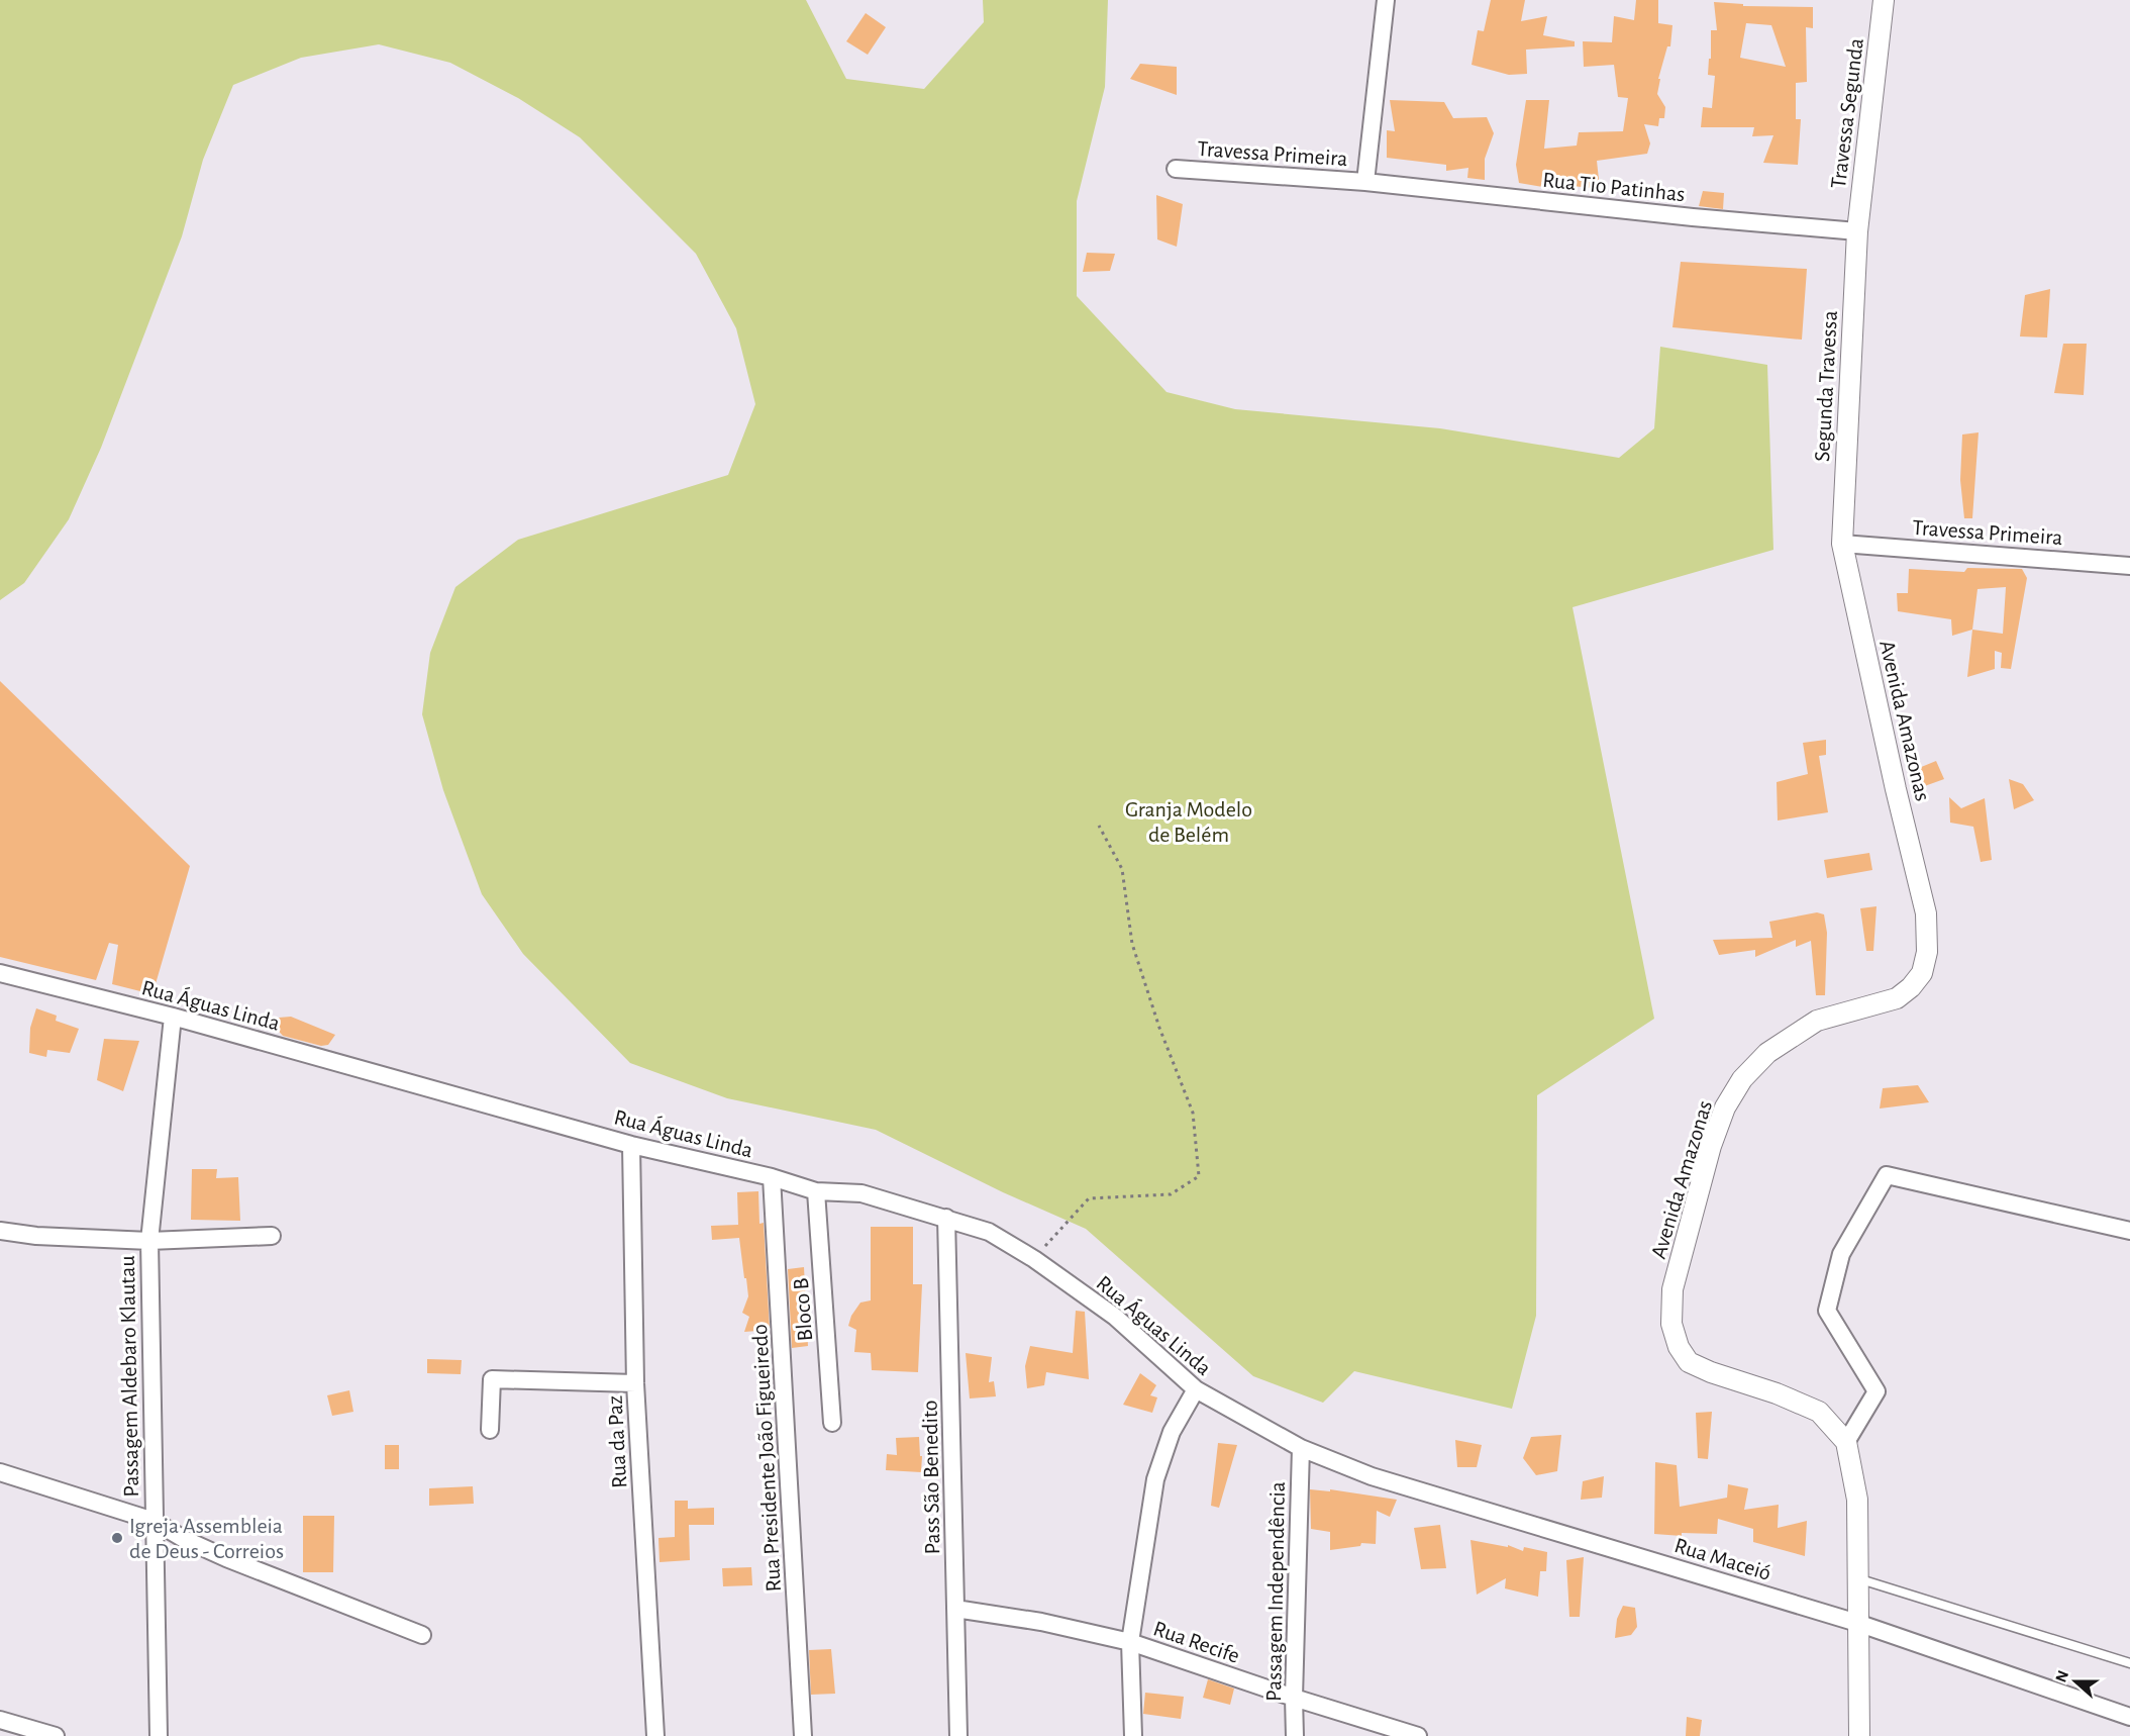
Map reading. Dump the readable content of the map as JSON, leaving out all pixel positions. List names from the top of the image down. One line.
{"streets":{"street":["Travessa Segunda","Travessa Primeira","Rua Tio Patinhas","Segunda Travessa","Avenida Amazonas","Rua Águas Linda","Bloco B","Passagem Aldebaro Klautau","Rua da Paz","Rua Presidente João Figueiredo","Pass São Benedito","Rua Maceió","Passagem Independência","Rua Recife"]},"crossings":[["Travessa Segunda","Rua Tio Patinhas"],["Travessa Segunda","Segunda Travessa"],["Travessa Primeira","Rua Tio Patinhas"],["Travessa Primeira","Segunda Travessa"],["Travessa Primeira","Avenida Amazonas"],["Rua Tio Patinhas","Segunda Travessa"],["Segunda Travessa","Avenida Amazonas"],["Rua Águas Linda","Bloco B"],["Rua Águas Linda","Passagem Aldebaro Klautau"],["Rua Águas Linda","Rua da Paz"],["Rua Águas Linda","Rua Presidente João Figueiredo"],["Rua Águas Linda","Pass São Benedito"],["Rua Águas Linda","Rua Maceió"],["Rua Águas Linda","Passagem Independência"],["Pass São Benedito","Rua Recife"],["Rua Maceió","Passagem Independência"],["Passagem Independência","Rua Recife"]],"parks":["Granja Modelo de Belém"],"places":["Igreja Assembleia de Deus - Correios"],"north":"left"}
